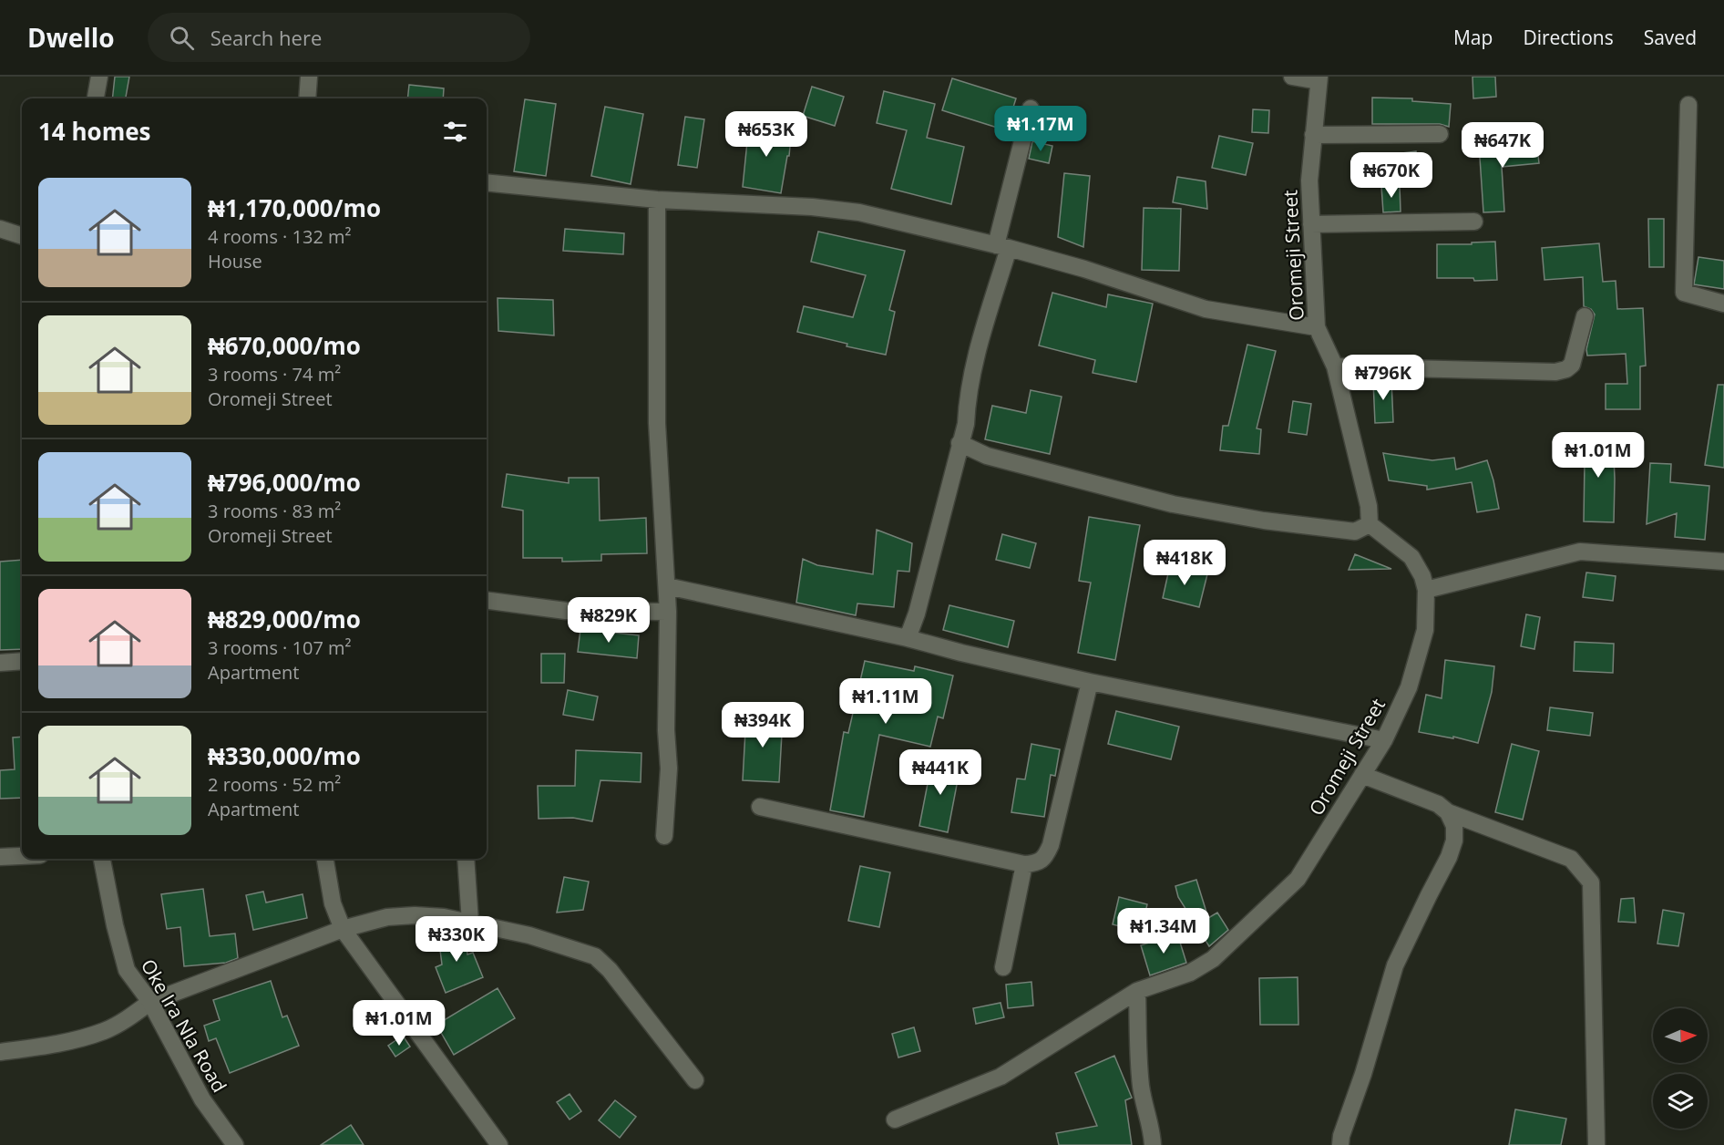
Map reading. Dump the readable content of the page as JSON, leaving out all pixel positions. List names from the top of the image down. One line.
{"streets":{"street":["Oromeji Street","Oke Ira Nla Road"]},"north":"right","page":{"header":"Dwello","search":"Search here","nav":["Map","Directions","Saved"],"heading":"14 homes","price":["₦1.17M","₦653K","₦647K","₦670K","₦796K","₦1.01M","₦418K","₦829K","₦1.11M","₦394K","₦441K","₦1.34M","₦330K","₦1.01M"],"list":[{"name":"₦1,170,000/mo","note":"4 rooms · 132 m² · House"},{"name":"₦670,000/mo","note":"3 rooms · 74 m² · Oromeji Street"},{"name":"₦796,000/mo","note":"3 rooms · 83 m² · Oromeji Street"},{"name":"₦829,000/mo","note":"3 rooms · 107 m² · Apartment"},{"name":"₦330,000/mo","note":"2 rooms · 52 m² · Apartment"}]}}
